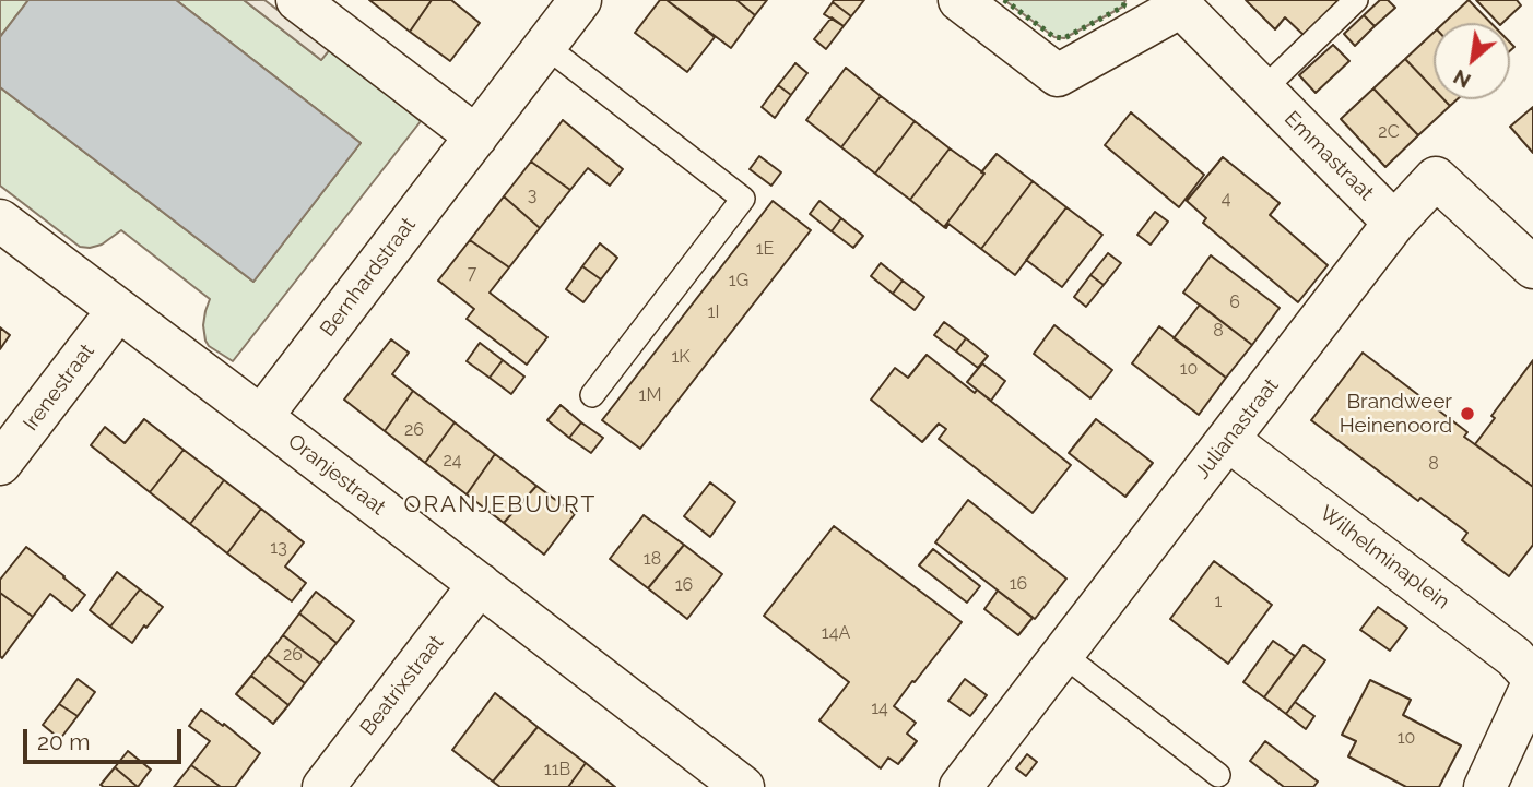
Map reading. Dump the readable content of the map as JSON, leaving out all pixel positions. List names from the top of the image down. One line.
{"streets":{"street":["Emmastraat","Bernhardstraat","Irenestraat","Julianastraat","Oranjestraat","Wilhelminaplein","Beatrixstraat"]},"crossings":[["Emmastraat","Julianastraat"],["Bernhardstraat","Oranjestraat"],["Irenestraat","Oranjestraat"],["Julianastraat","Wilhelminaplein"],["Oranjestraat","Beatrixstraat"]],"districts":["ORANJEBUURT"],"places":["Brandweer Heinenoord"],"house_numbers":["2C","3","4","1E","7","1G","6","1I","8","1K","10","1M","26","24","8","13","18","16","16","1","14A","26","14","10","11B"],"scale_bar":"20 m","north":"bottom left"}
